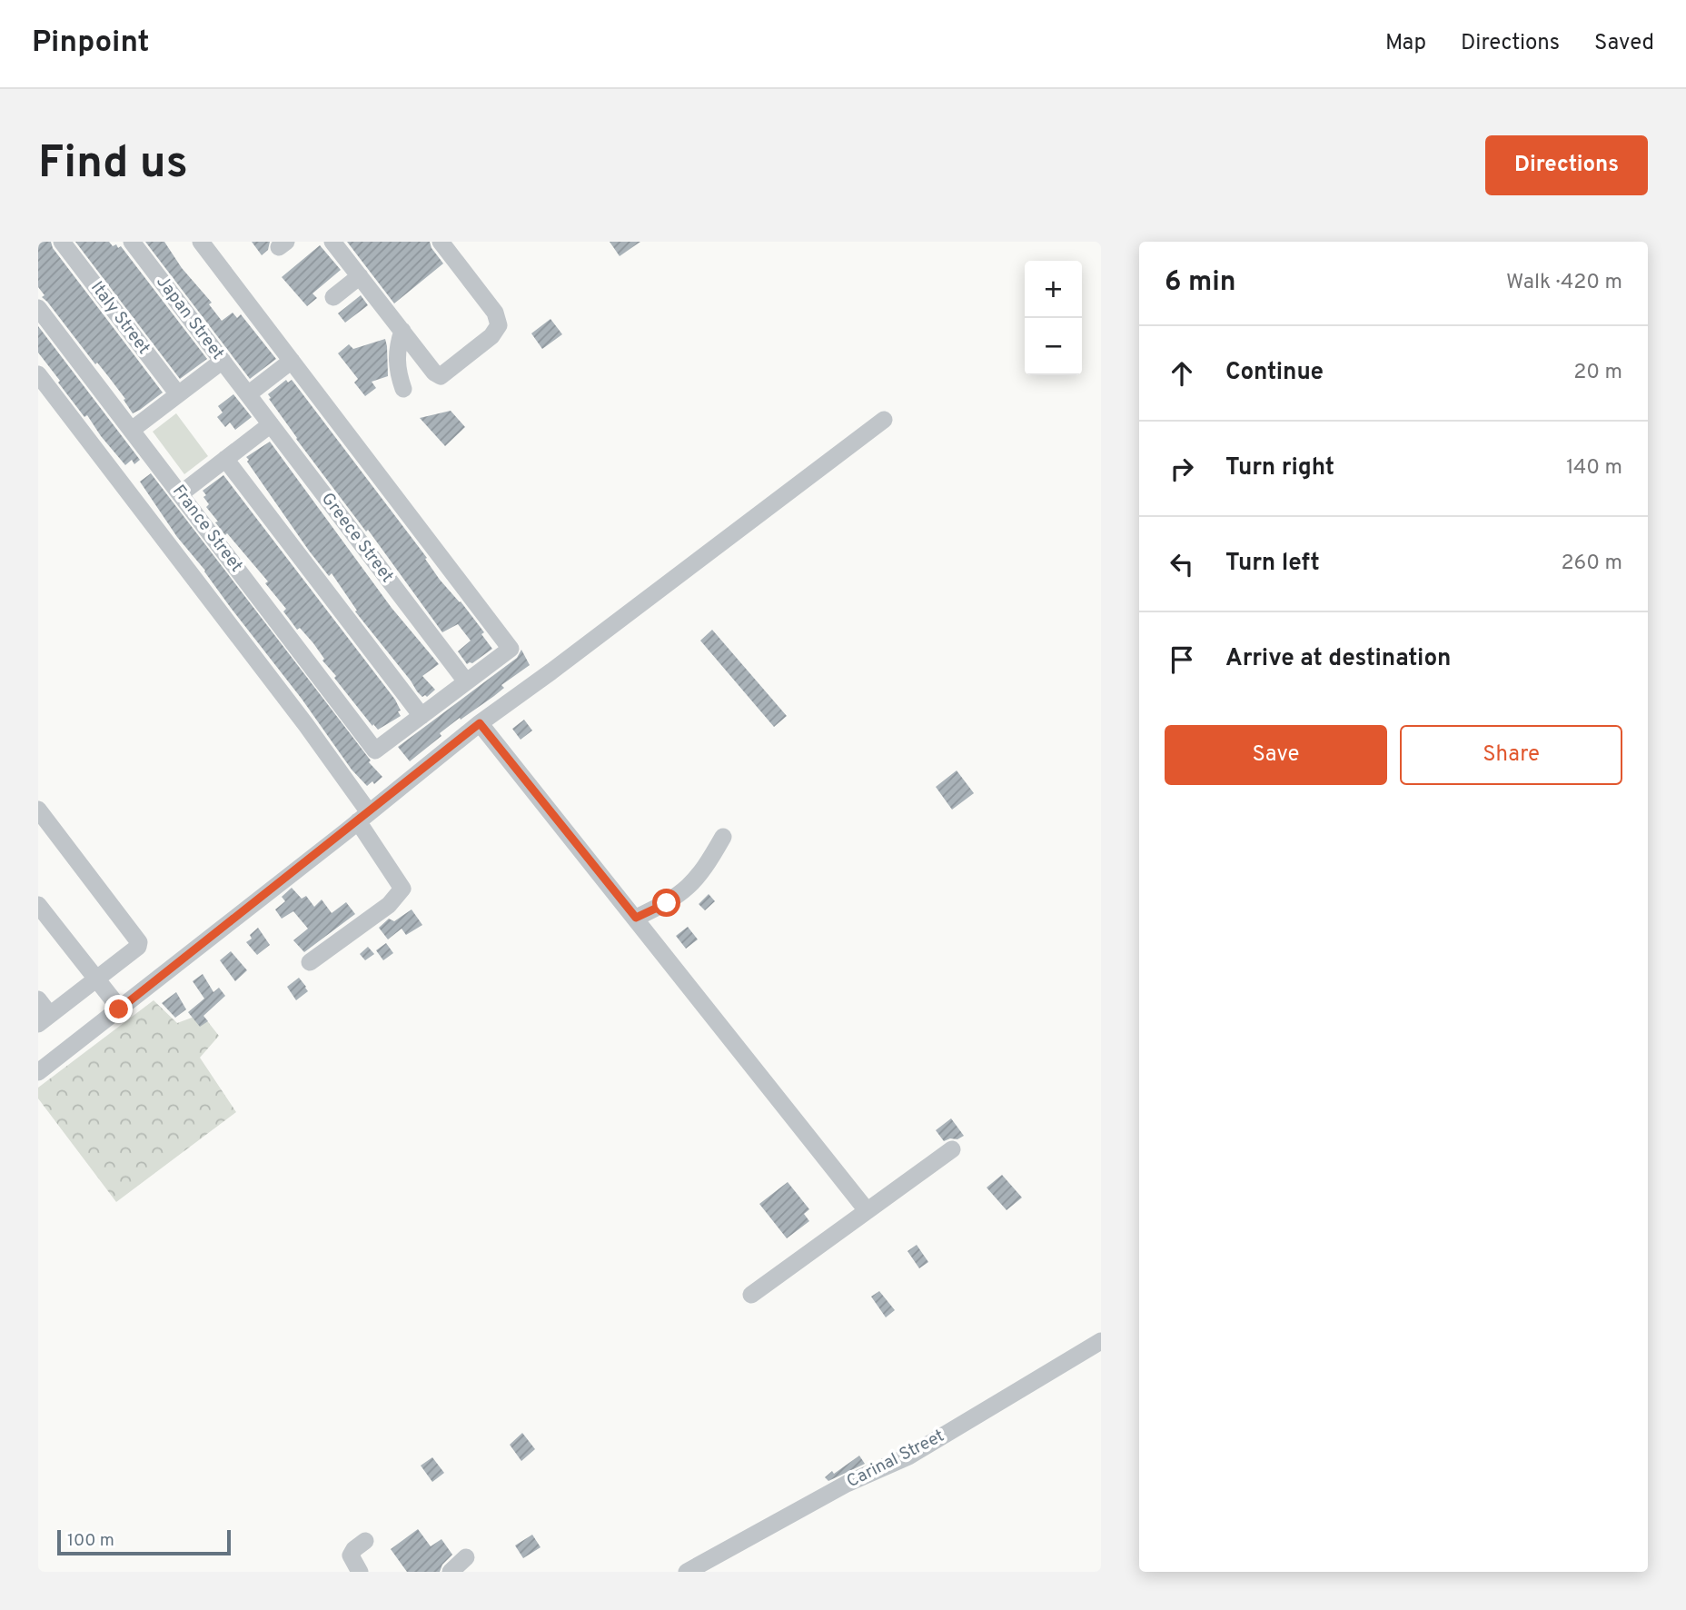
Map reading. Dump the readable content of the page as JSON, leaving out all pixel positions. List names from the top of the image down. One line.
{"streets":{"street":["Italy Street","Japan Street","France Street","Greece Street","Carinal Street"]},"crossings":[["Japan Street","Greece Street"]],"scale_bar":"100 m","page":{"header":"Pinpoint","nav":["Map","Directions","Saved"],"buttons":["Directions",["Save","Share"]],"title":"Find us","heading":["6 min","Walk · 420 m"],"map_buttons":["+","−"],"list":[["Continue","20 m"],["Turn right","140 m"],["Turn left","260 m"],"Arrive at destination"],"scale":"100 m"}}
